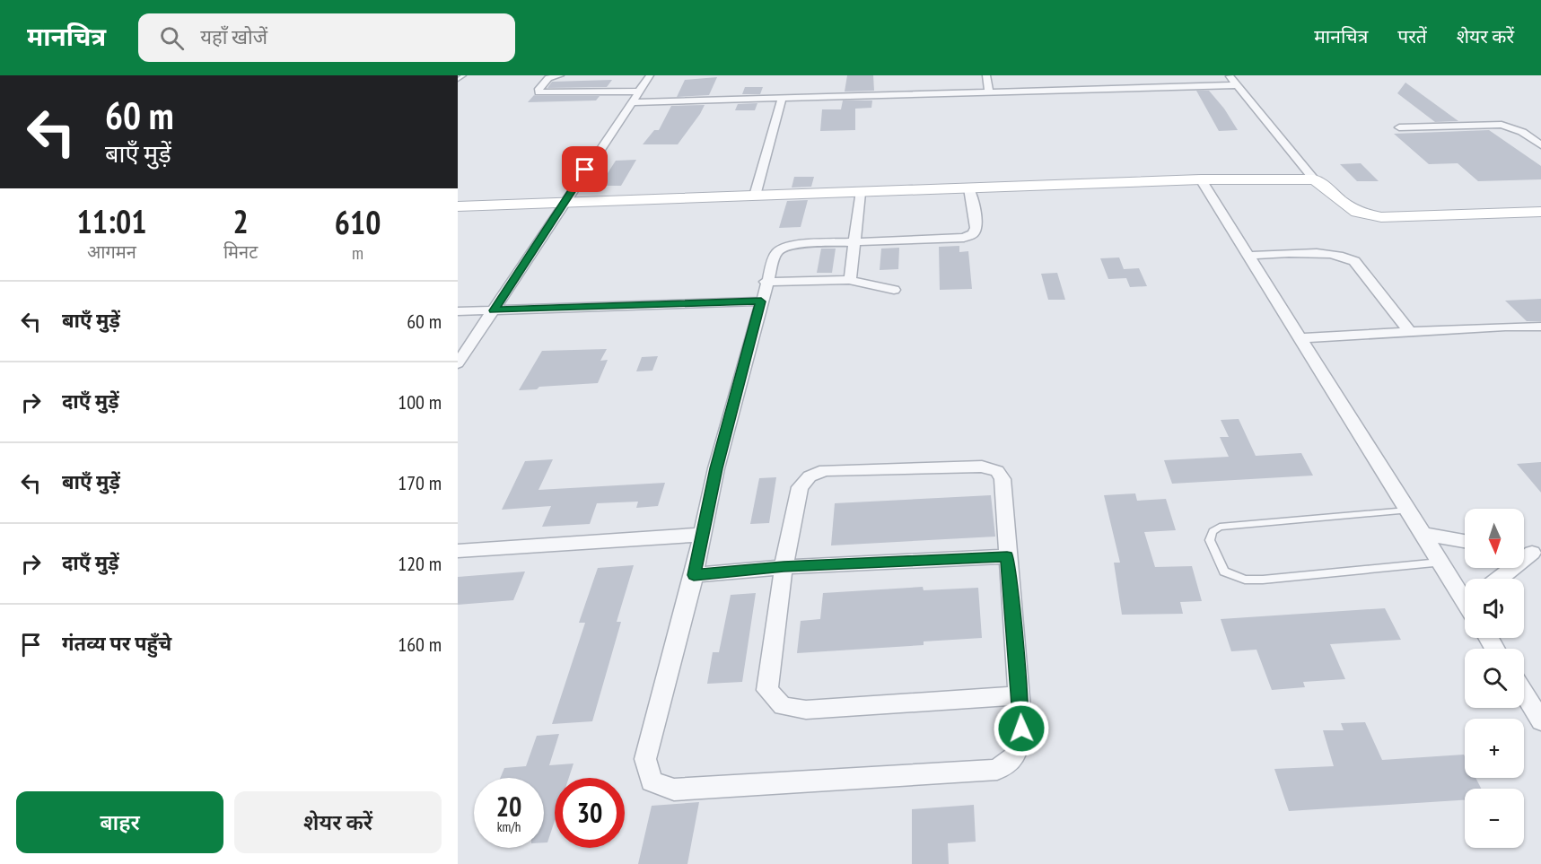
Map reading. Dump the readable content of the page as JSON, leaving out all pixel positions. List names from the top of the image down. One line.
{"north":"bottom","page":{"header":"मानचित्र","search":"यहाँ खोजें","nav":["मानचित्र","परतें","शेयर करें"],"turn":["60 m","बाएँ मुड़ें"],"eta":["11:01","आगमन","2","मिनट","610","m"],"list":[{"name":"बाएँ मुड़ें","value":"60 m"},{"name":"दाएँ मुड़ें","value":"100 m"},{"name":"बाएँ मुड़ें","value":"170 m"},{"name":"दाएँ मुड़ें","value":"120 m"},{"name":"गंतव्य पर पहुँचे","value":"160 m"}],"map_buttons":["+","−"],"speed":"20 km/h","limit":"30","buttons":["बाहर","शेयर करें"]}}
